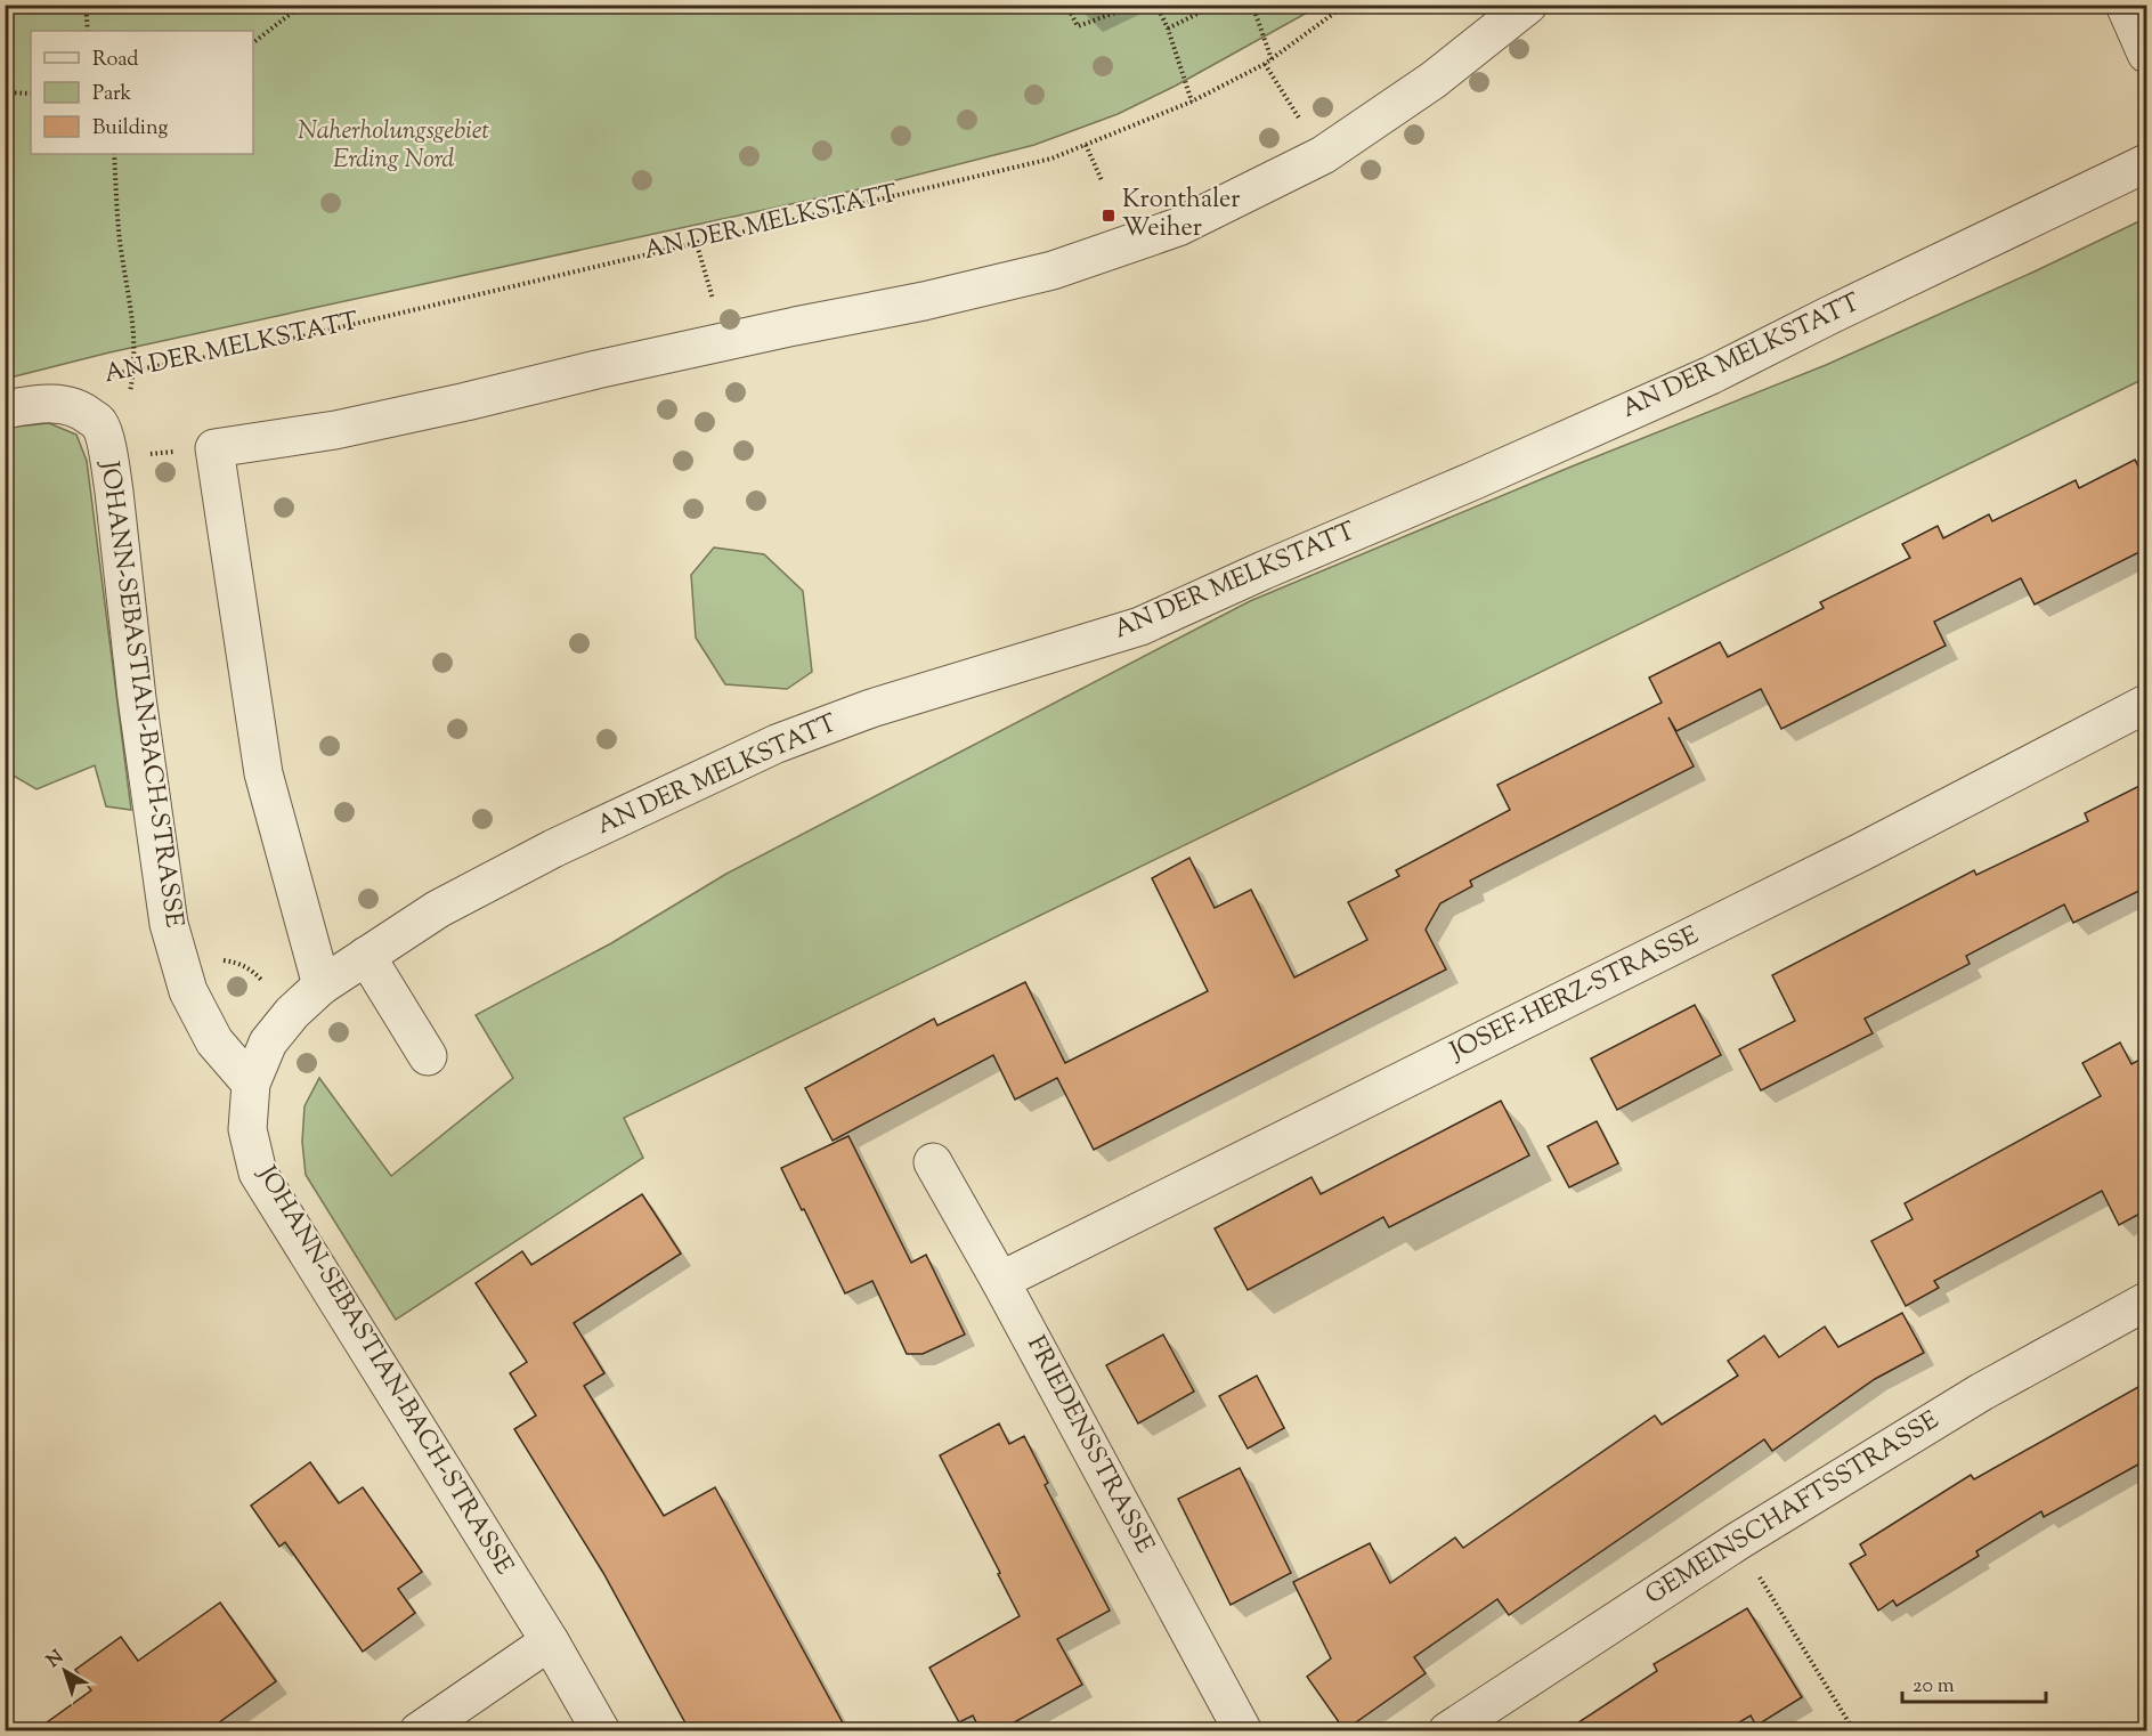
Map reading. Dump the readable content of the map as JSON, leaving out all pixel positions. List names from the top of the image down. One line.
{"streets":{"street":["AN DER MELKSTATT","JOHANN-SEBASTIAN-BACH-STRASSE","JOSEF-HERZ-STRASSE","FRIEDENSSTRASSE","GEMEINSCHAFTSSTRASSE"]},"crossings":[["AN DER MELKSTATT","JOHANN-SEBASTIAN-BACH-STRASSE"],["JOSEF-HERZ-STRASSE","FRIEDENSSTRASSE"]],"parks":["Naherholungsgebiet Erding Nord"],"places":{"transit":["Kronthaler Weiher"]},"legend":["Road","Park","Building"],"scale_bar":"20 m","north":"top left"}
